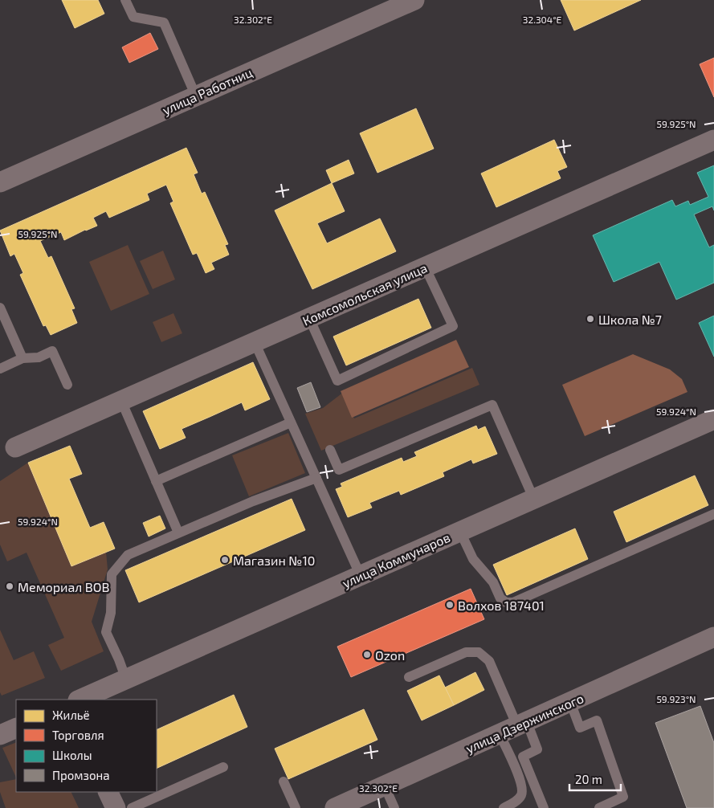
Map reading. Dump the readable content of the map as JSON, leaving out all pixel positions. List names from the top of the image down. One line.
{"streets":{"street":["улица Работниц","Комсомольская улица","улица Коммунаров","улица Дзержинского"]},"places":["Школа №7","Магазин №10","Мемориал ВОВ","Волхов 187401","Ozon"],"legend":["Жильё","Торговля","Школы","Промзона"],"scale_bar":"20 m","coordinates":["32.302°E","32.304°E","59.925°N","59.924°N","59.923°N"]}
